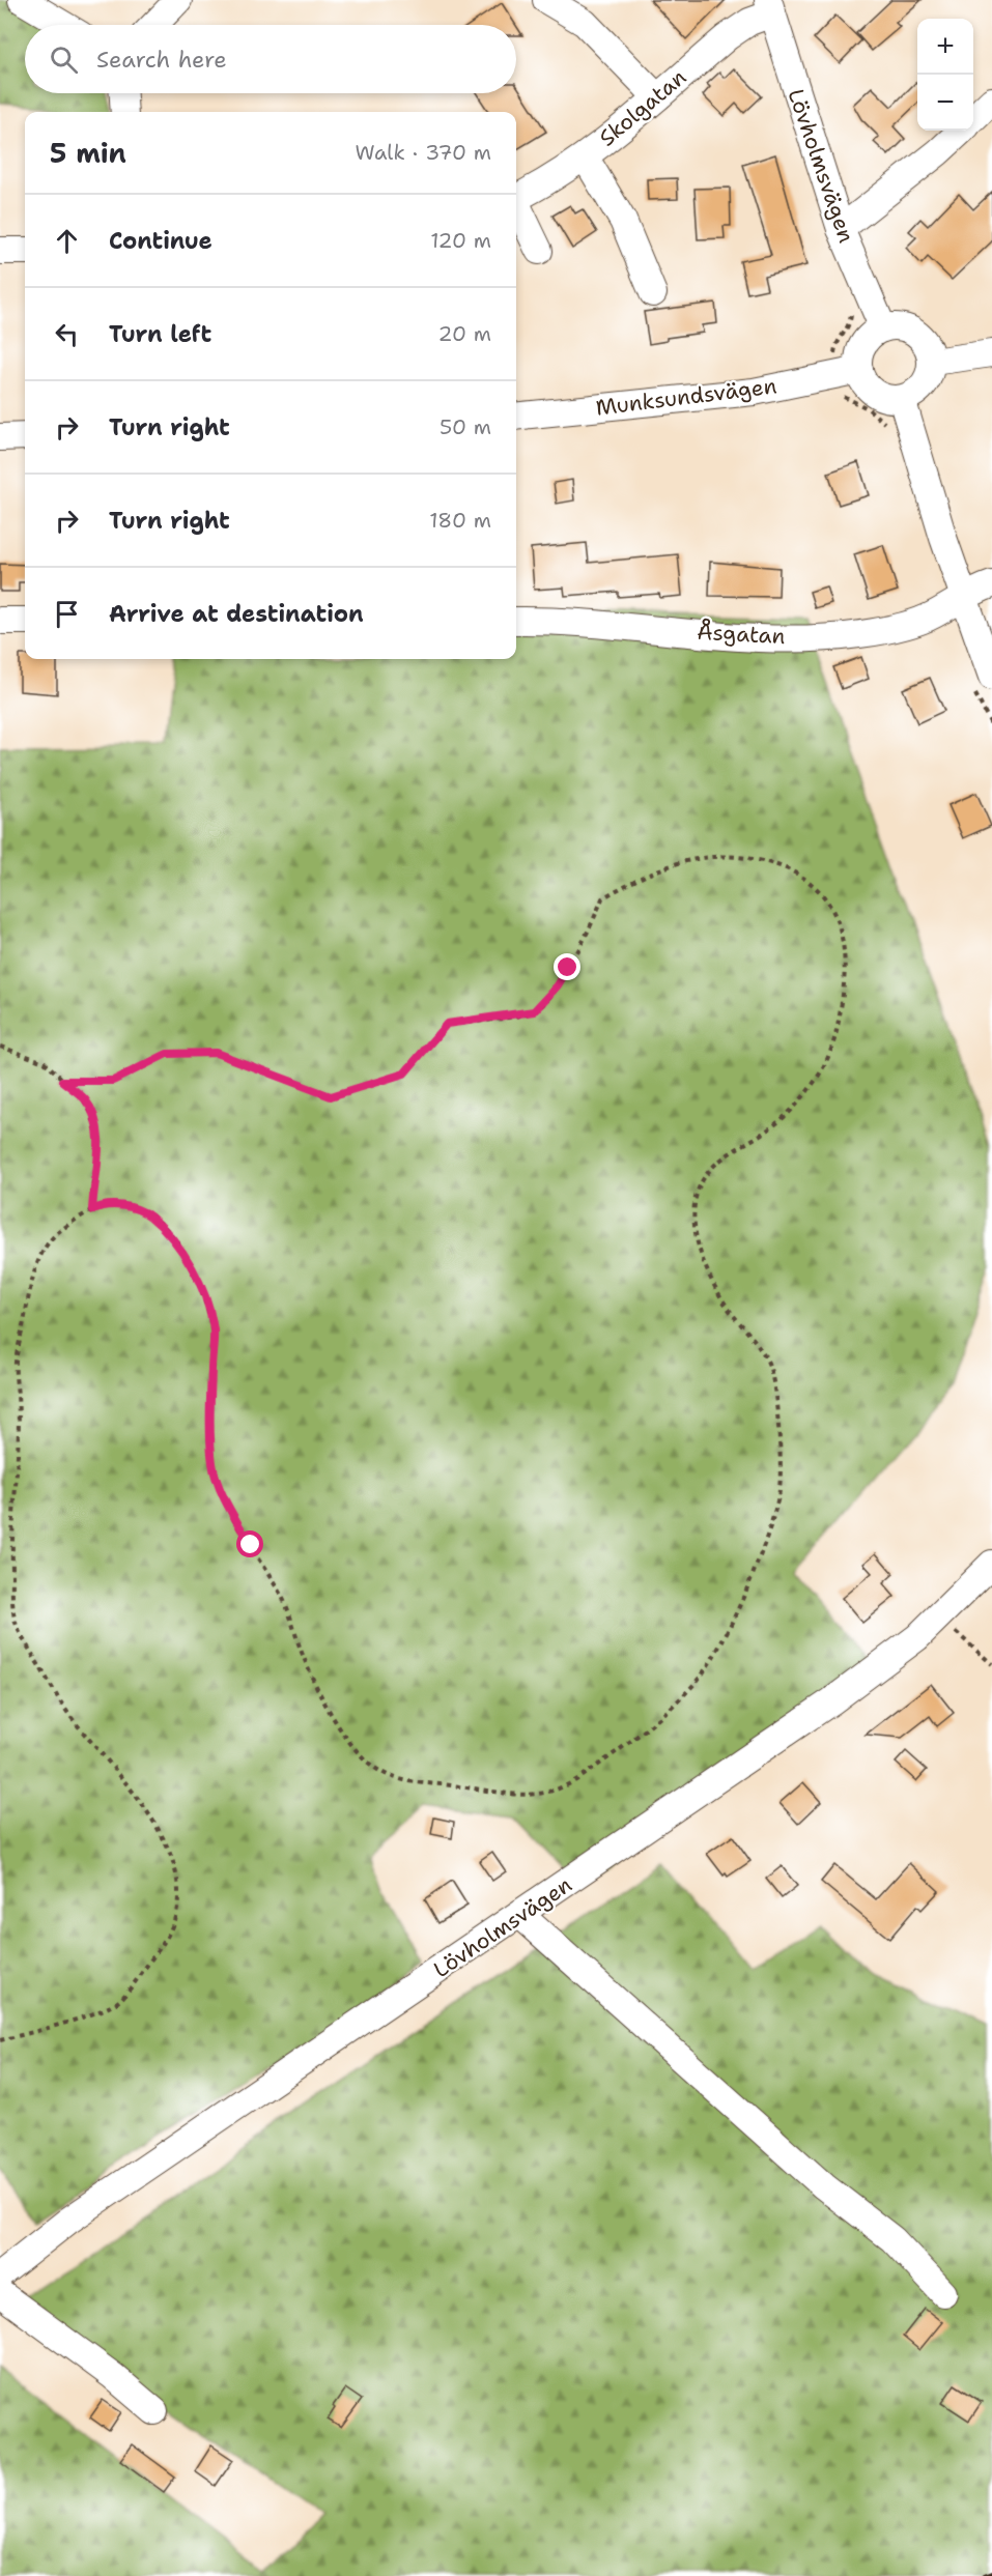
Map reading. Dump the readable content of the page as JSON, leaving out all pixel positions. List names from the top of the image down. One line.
{"streets":{"street":["Skolgatan","Lövholmsvägen","Munksundsvägen","Åsgatan"]},"crossings":[["Skolgatan","Lövholmsvägen"],["Lövholmsvägen","Munksundsvägen"]],"page":{"map_buttons":["+","−"],"search":"Search here","heading":["5 min","Walk · 370 m"],"list":[["Continue","120 m"],["Turn left","20 m"],["Turn right","50 m"],["Turn right","180 m"],"Arrive at destination"]}}
